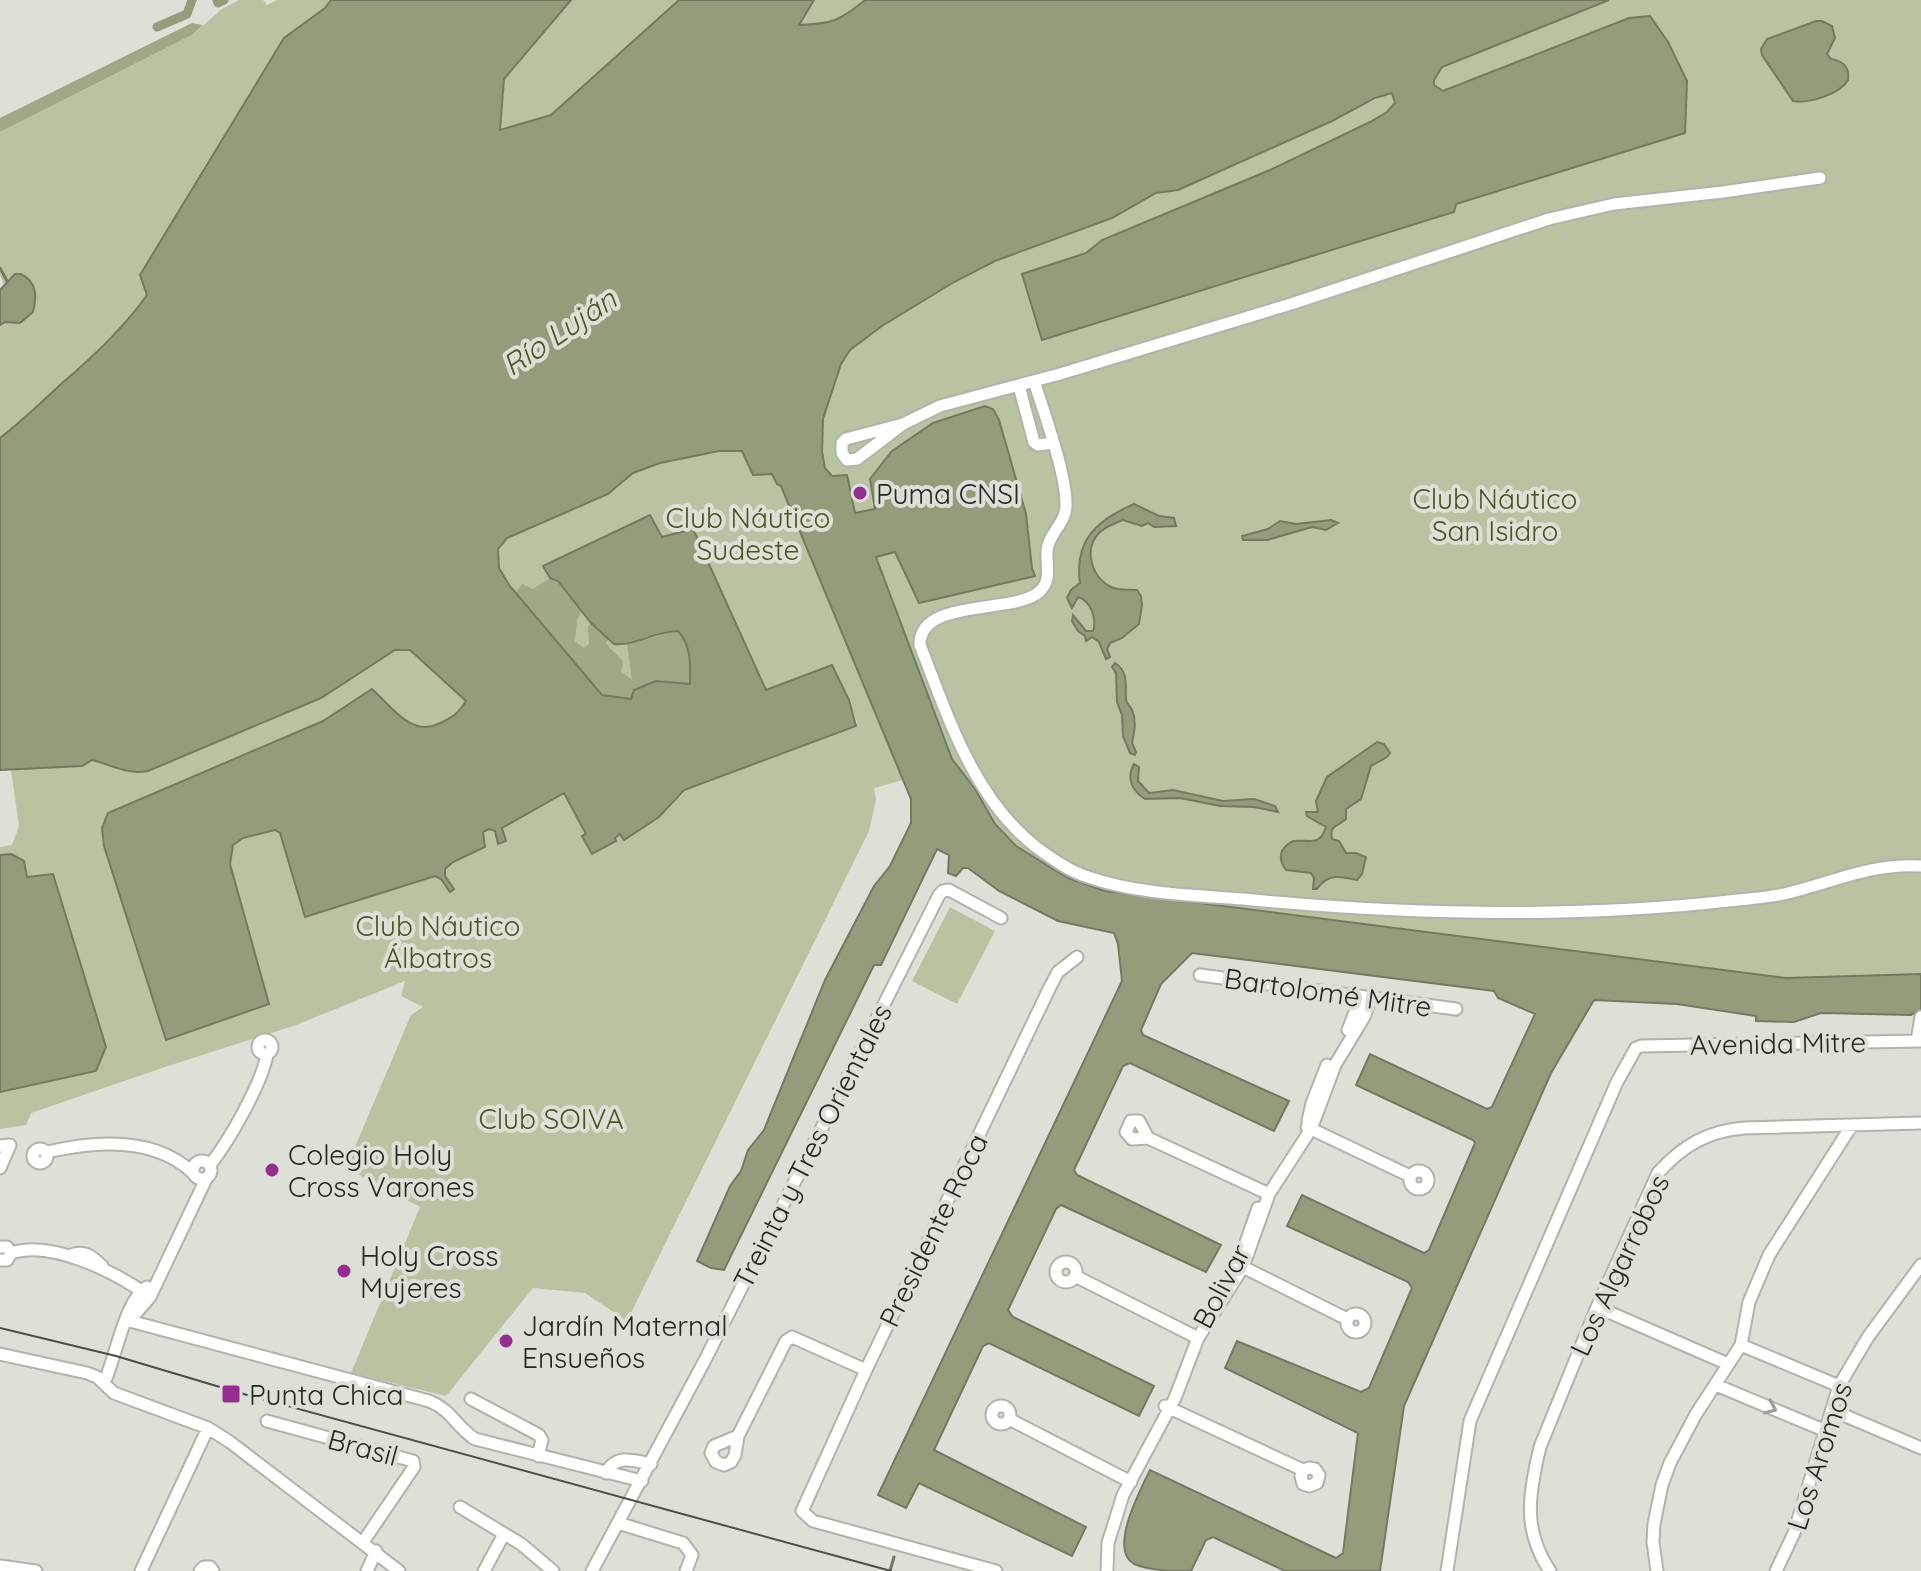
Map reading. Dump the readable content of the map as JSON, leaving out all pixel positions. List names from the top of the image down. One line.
{"streets":{"street":["Bartolomé Mitre","Avenida Mitre","Treinta y Tres Orientales","Presidente Roca","Los Algarrobos","Bolivar","Brasil","Los Aromos"]},"crossings":[["Bartolomé Mitre","Bolivar"]],"water":["Río Luján"],"parks":["Club Náutico San Isidro","Club Náutico Sudeste","Club Náutico Álbatros","Club SOIVA"],"places":{"other":["Puma CNSI","Colegio Holy Cross Varones","Holy Cross Mujeres","Jardín Maternal Ensueños"],"transit":["Punta Chica"]}}
